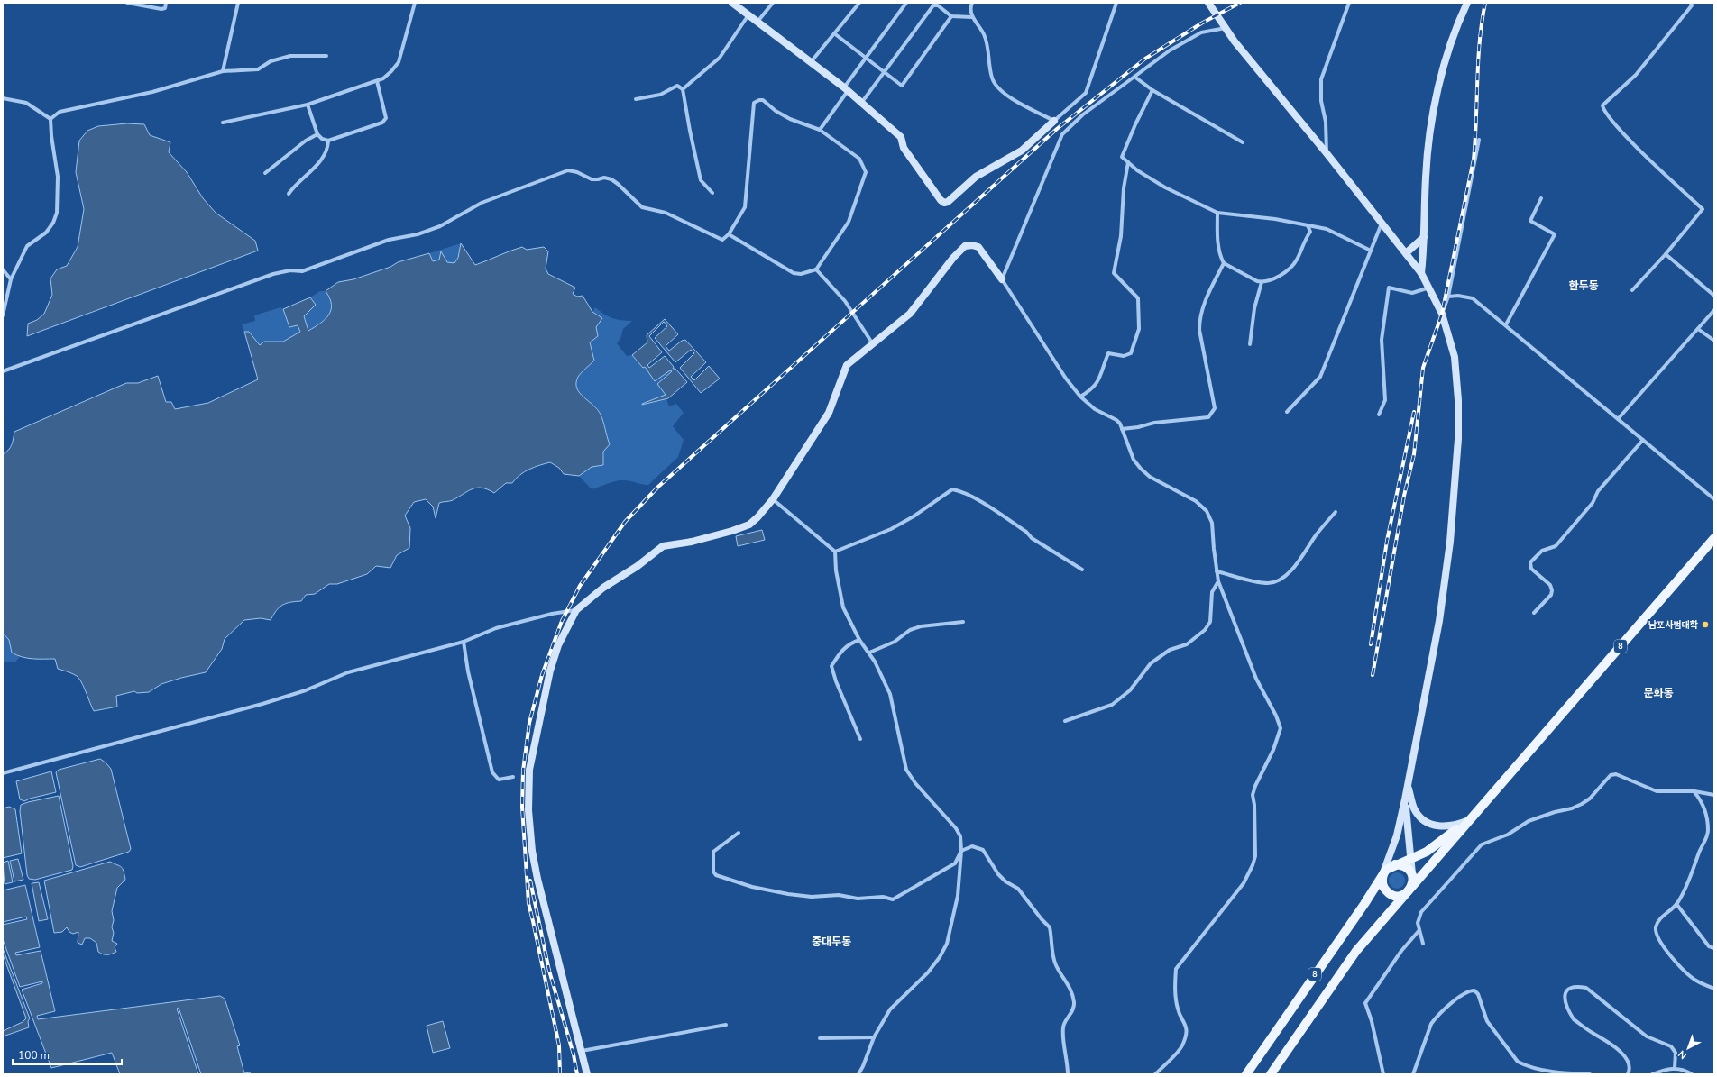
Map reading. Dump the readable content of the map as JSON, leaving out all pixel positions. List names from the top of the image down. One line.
{"streets":{"main road":["8"]},"districts":["한두동","문화동","중대두동"],"places":["남포사범대학"],"scale_bar":"100 m","north":"bottom left"}
